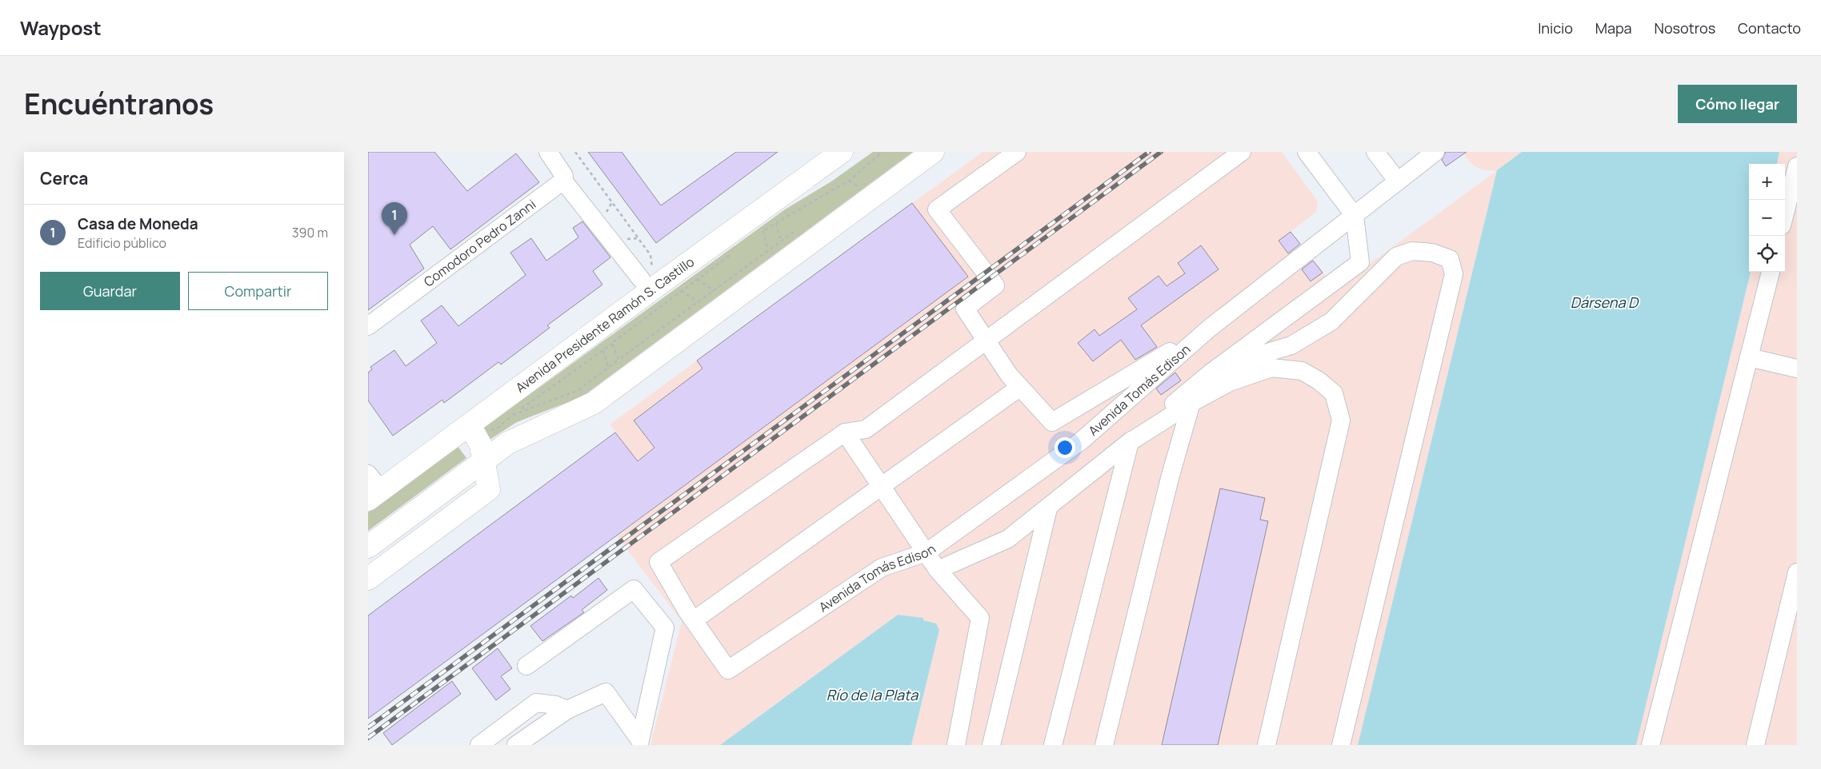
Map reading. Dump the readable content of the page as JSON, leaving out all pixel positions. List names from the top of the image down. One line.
{"streets":{"main road":["Avenida Presidente Ramón S. Castillo"],"street":["Comodoro Pedro Zanni","Avenida Tomás Edison"]},"water":["Dársena D","Río de la Plata"],"page":{"header":"Waypost","nav":["Inicio","Mapa","Nosotros","Contacto"],"title":"Encuéntranos","buttons":["Cómo llegar",["Guardar","Compartir"]],"heading":"Cerca","map_buttons":["+","−"],"pins":"1","list":[{"mark":"1","name":"Casa de Moneda","note":"Edificio público","value":"390 m"}]}}
